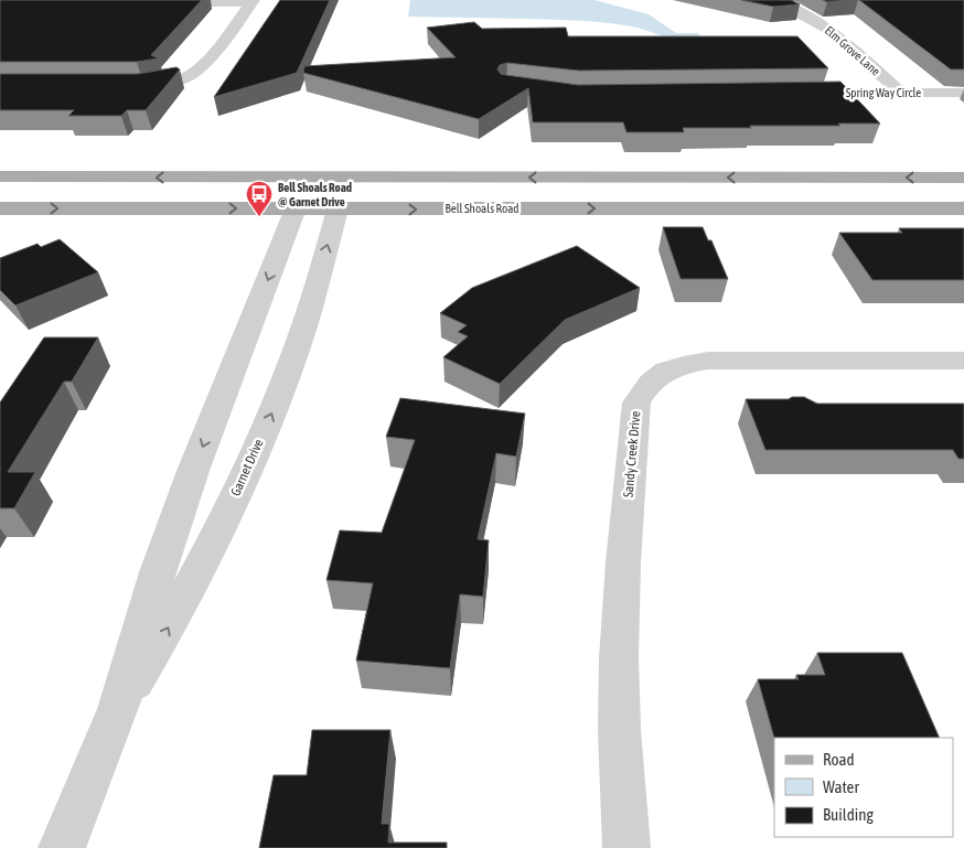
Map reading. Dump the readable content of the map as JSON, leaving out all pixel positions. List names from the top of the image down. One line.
{"streets":{"main road":["Bell Shoals Road"],"street":["Elm Grove Lane","Spring Way Circle","Sandy Creek Drive","Garnet Drive"]},"crossings":[["Elm Grove Lane","Spring Way Circle"],["Bell Shoals Road","Garnet Drive"]],"places":{"bus stop":["Bell Shoals Road @ Garnet Drive"]},"legend":["Road","Water","Building"]}
